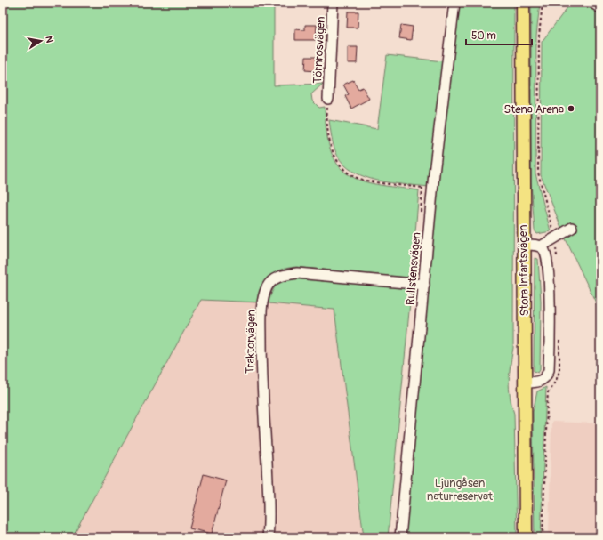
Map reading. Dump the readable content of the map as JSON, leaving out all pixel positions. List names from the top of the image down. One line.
{"streets":{"main road":["Stora Infartsvägen"],"street":["Törnrosvägen","Rullstensvägen","Traktorvägen"]},"crossings":[["Rullstensvägen","Traktorvägen"]],"parks":["Ljungåsen naturreservat"],"places":["Stena Arena"],"scale_bar":"50 m","north":"right"}
